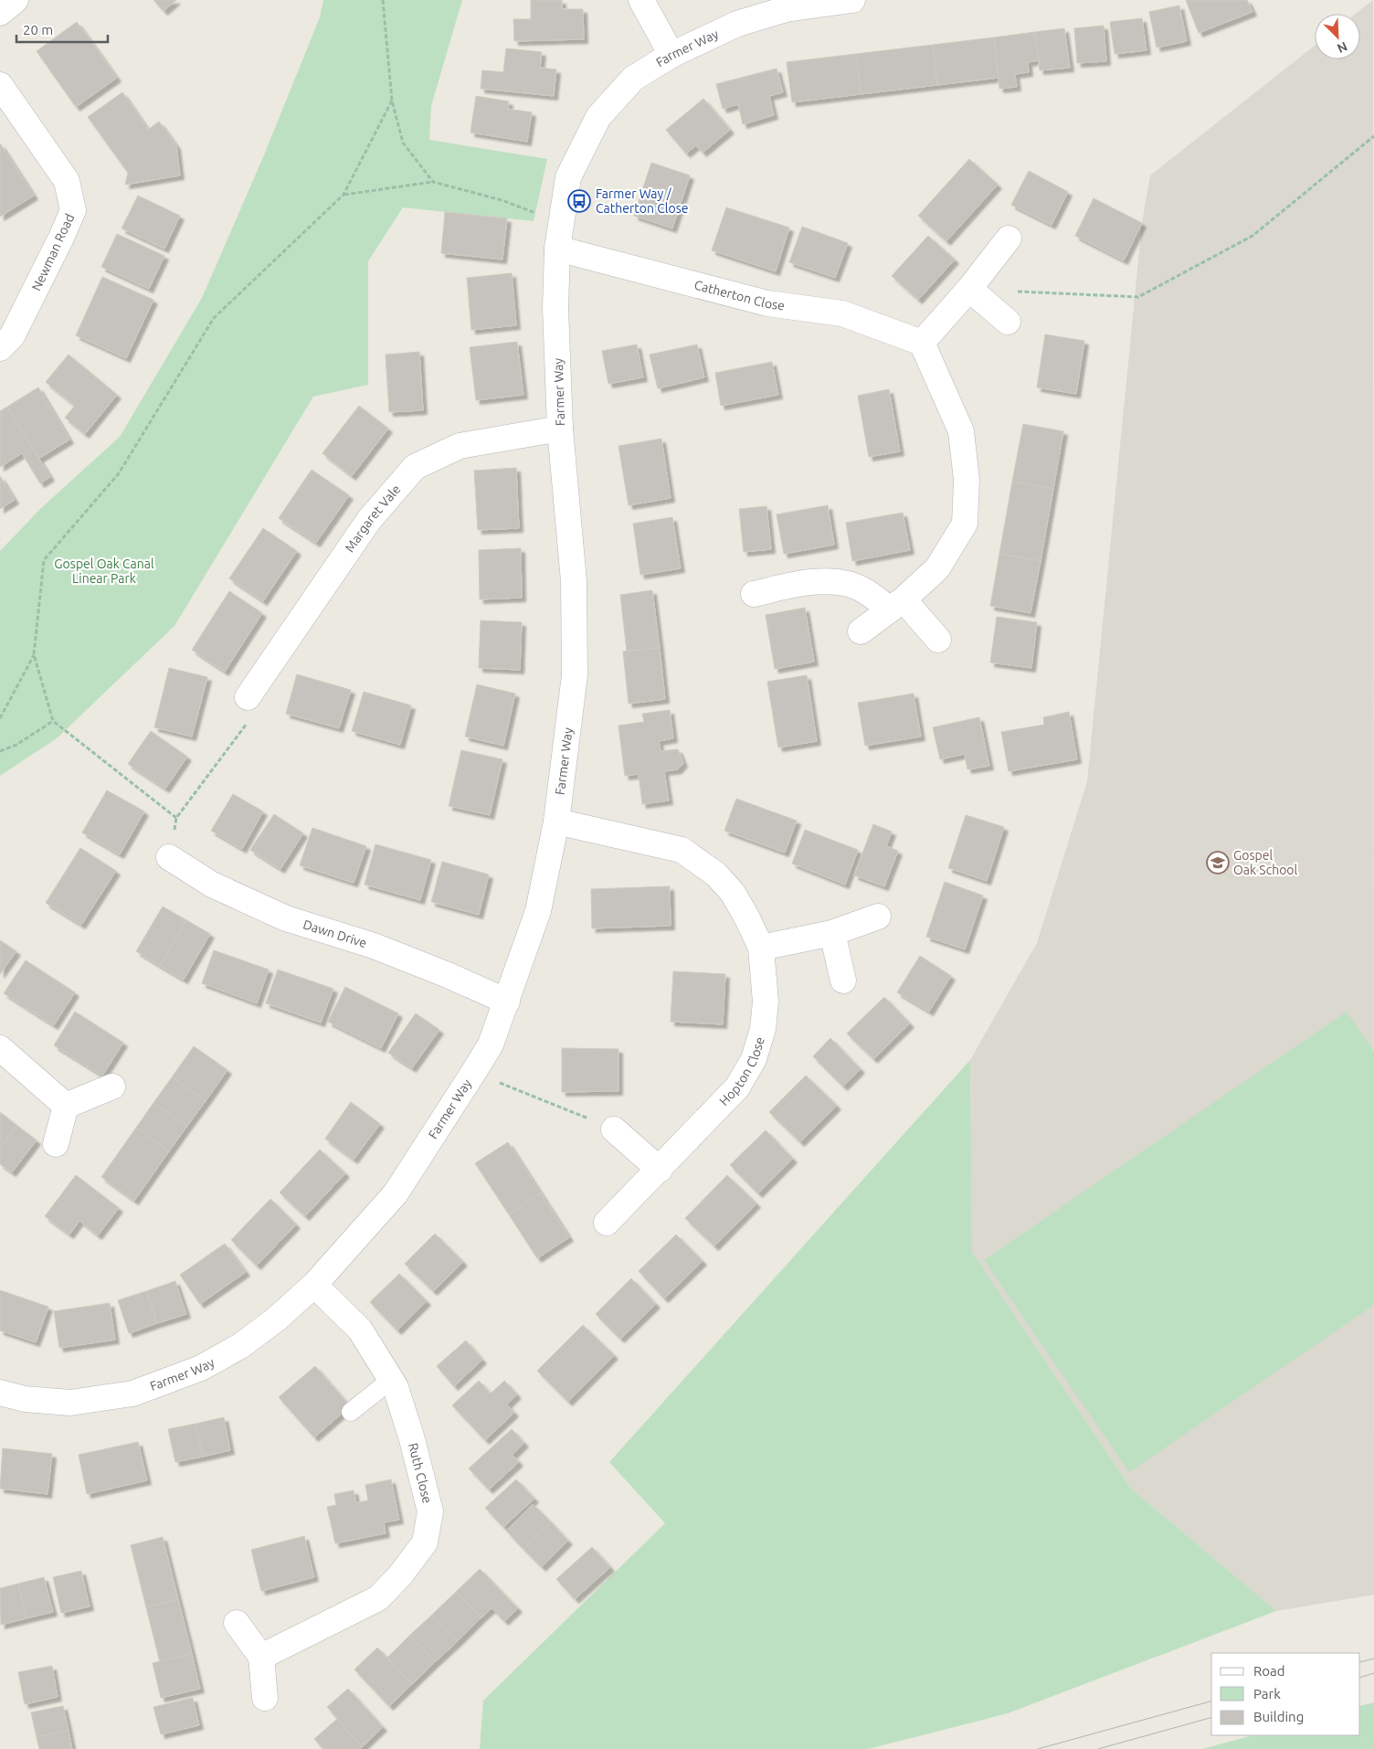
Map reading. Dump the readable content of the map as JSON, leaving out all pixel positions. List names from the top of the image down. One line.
{"streets":{"street":["Farmer Way","Newman Road","Catherton Close","Margaret Vale","Dawn Drive","Hopton Close","Ruth Close"]},"crossings":[["Farmer Way","Catherton Close"],["Farmer Way","Margaret Vale"],["Farmer Way","Dawn Drive"],["Farmer Way","Hopton Close"],["Farmer Way","Ruth Close"]],"parks":["Gospel Oak Canal Linear Park"],"places":{"bus stop":["Farmer Way / Catherton Close"],"school or university":["Gospel Oak School"]},"legend":["Road","Park","Building"],"scale_bar":"20 m","north":"bottom right"}
